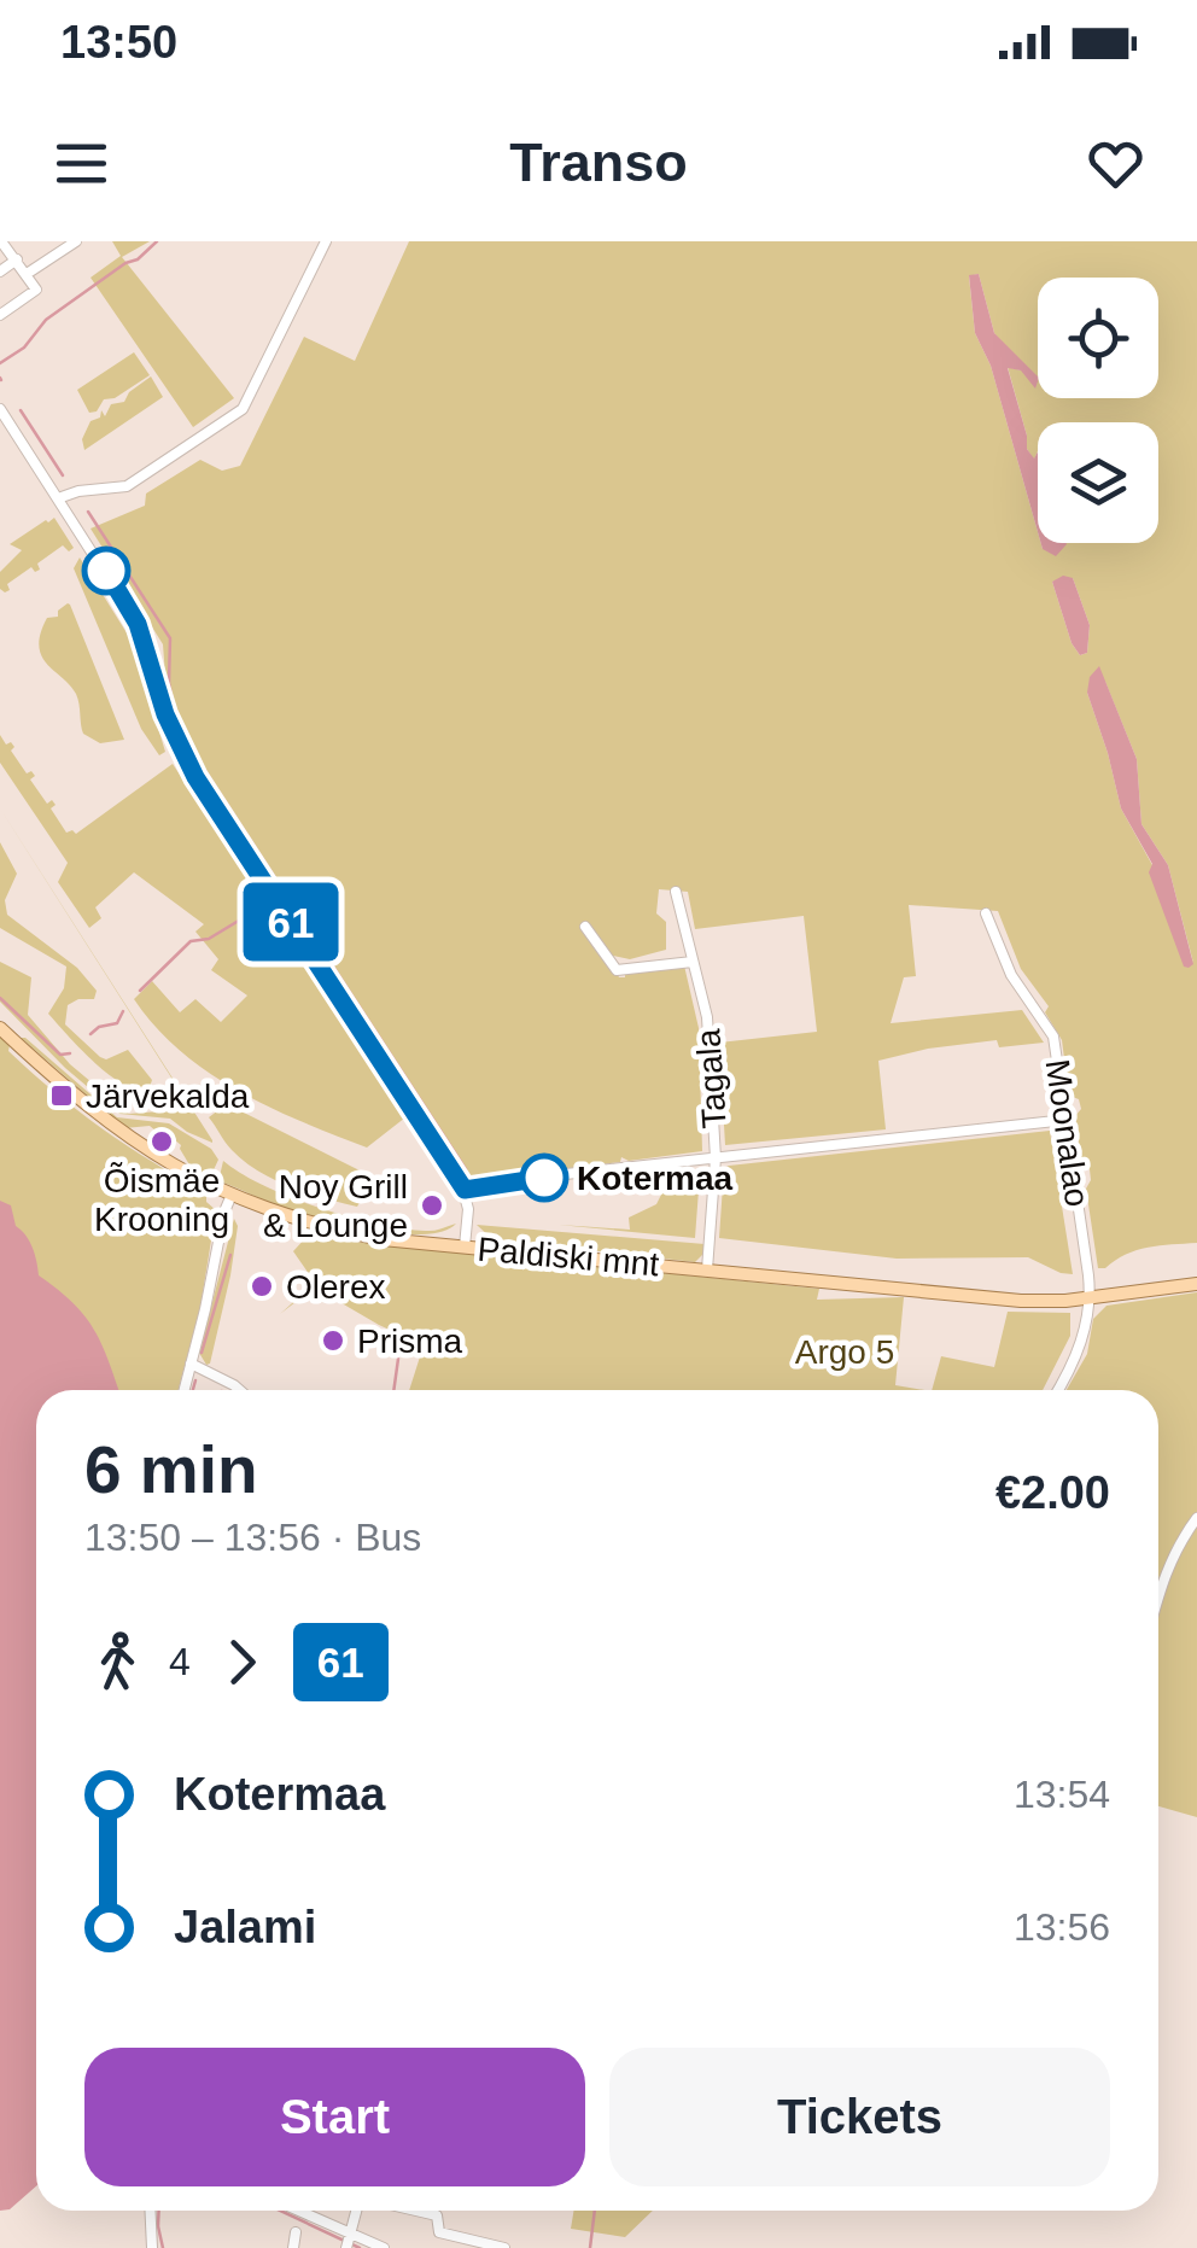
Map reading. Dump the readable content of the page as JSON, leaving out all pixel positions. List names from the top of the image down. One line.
{"streets":{"main road":["Paldiski mnt"],"street":["Tagala","Moonalao"]},"crossings":[["Tagala","Paldiski mnt"],["Moonalao","Paldiski mnt"]],"parks":["Argo 5"],"places":{"transit":["Järvekalda"],"other":["Õismäe Krooning","Kotermaa","Noy Grill & Lounge","Olerex","Prisma"]},"lines":["bus line 61"],"page":{"status":"13:50","header":"Transo","on_map":"61","heading":["6 min","13:50 – 13:56 · Bus","€2.00"],"legs":["4","61"],"list":[{"name":"Kotermaa","value":"13:54"},{"name":"Jalami","value":"13:56"}],"buttons":["Start","Tickets"]}}
